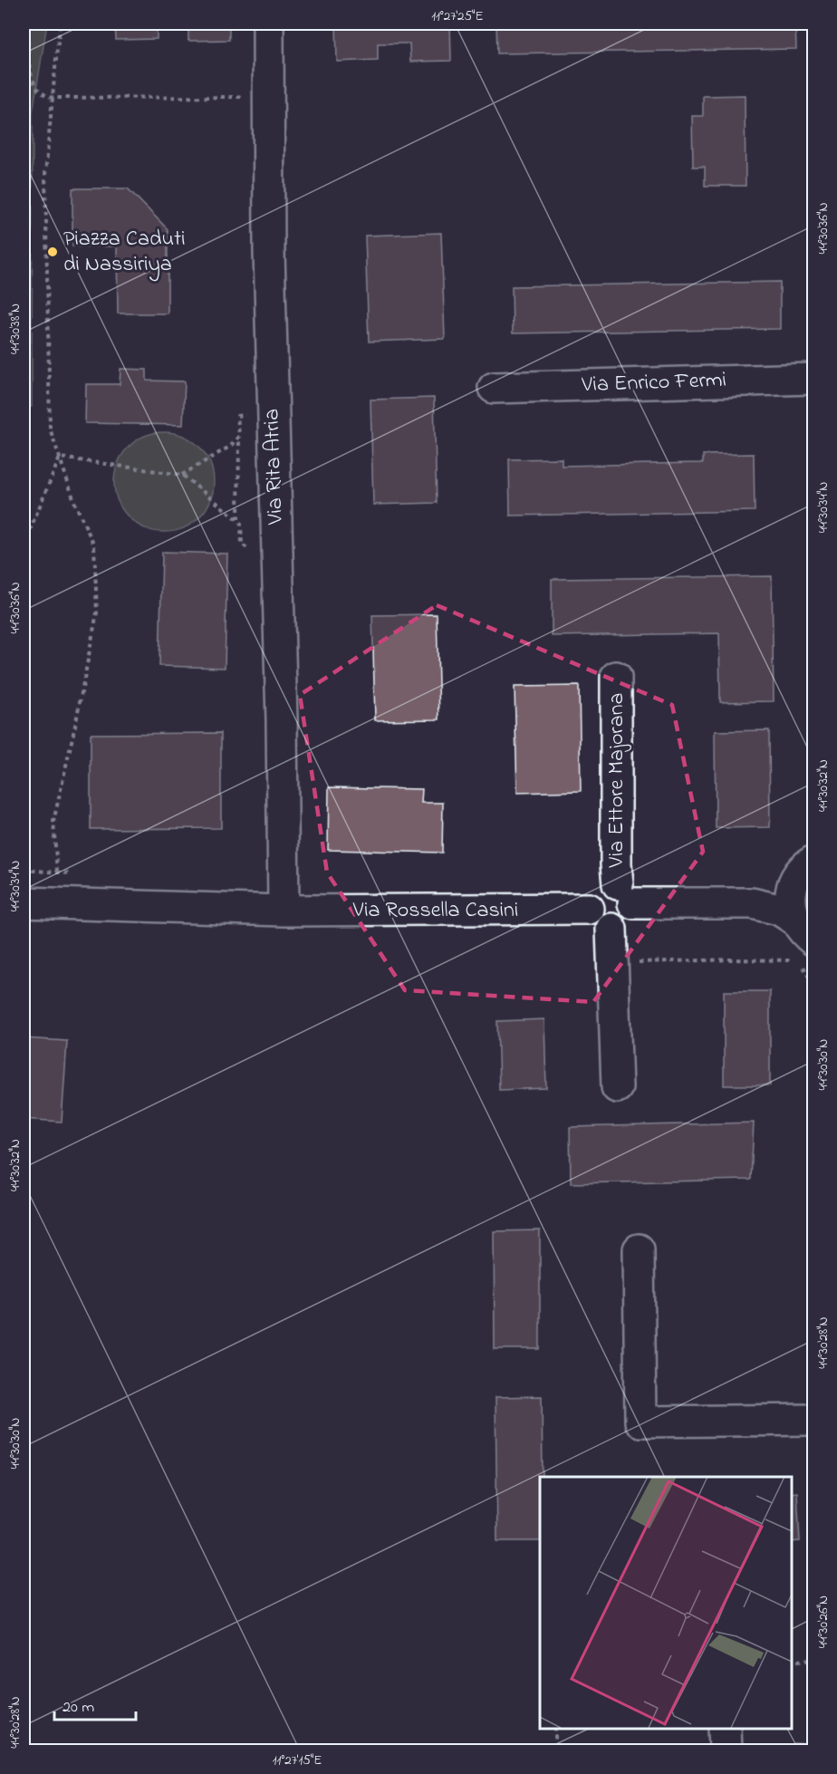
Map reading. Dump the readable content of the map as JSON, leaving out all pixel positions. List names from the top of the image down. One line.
{"streets":{"street":["Via Enrico Fermi","Via Rita Atria","Via Ettore Majorana","Via Rossella Casini"]},"crossings":[["Via Rita Atria","Via Rossella Casini"],["Via Ettore Majorana","Via Rossella Casini"]],"places":["Piazza Caduti di Nassiriya"],"scale_bar":"20 m","coordinates":["11°27'25\"E","44°30'36\"N","44°30'38\"N","44°30'34\"N","44°30'32\"N","44°30'30\"N","44°30'28\"N","44°30'26\"N","11°27'15\"E"]}
